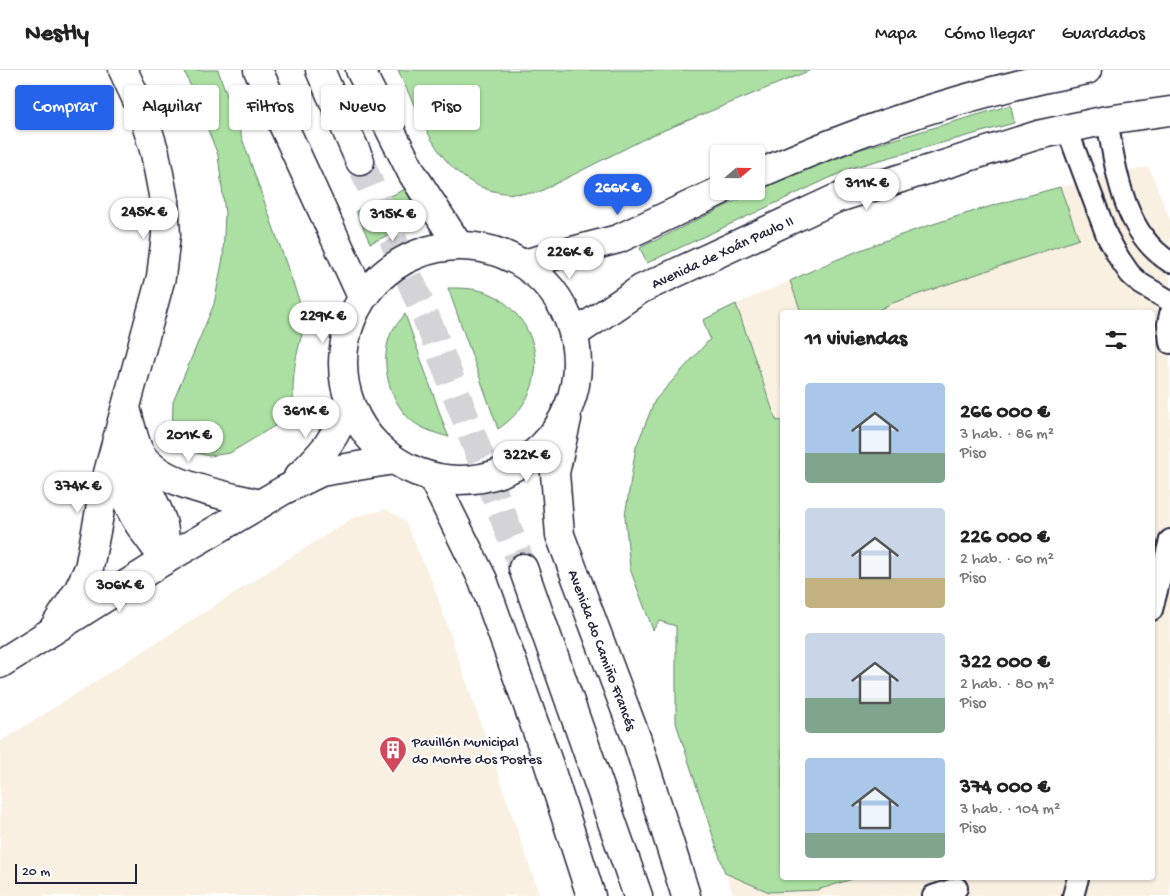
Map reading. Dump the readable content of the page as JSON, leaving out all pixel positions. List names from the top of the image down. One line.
{"streets":{"street":["Avenida de Xoán Paulo II","Avenida do Camiño Francés"]},"places":{"building":["Pavillón Municipal do Monte dos Postes"]},"scale_bar":"20 m","north":"right","page":{"header":"Nestly","nav":["Mapa","Cómo llegar","Guardados"],"chip":["Comprar","Alquilar","Filtros","Nuevo","Piso"],"price":["311K €","266K €","245K €","315K €","226K €","229K €","361K €","201K €","322K €","374K €","306K €"],"heading":"11 viviendas","list":[{"name":"266 000 €","note":"3 hab. · 86 m² · Piso"},{"name":"226 000 €","note":"2 hab. · 60 m² · Piso"},{"name":"322 000 €","note":"2 hab. · 80 m² · Piso"},{"name":"374 000 €","note":"3 hab. · 104 m² · Piso"}],"scale":"20 m"}}
